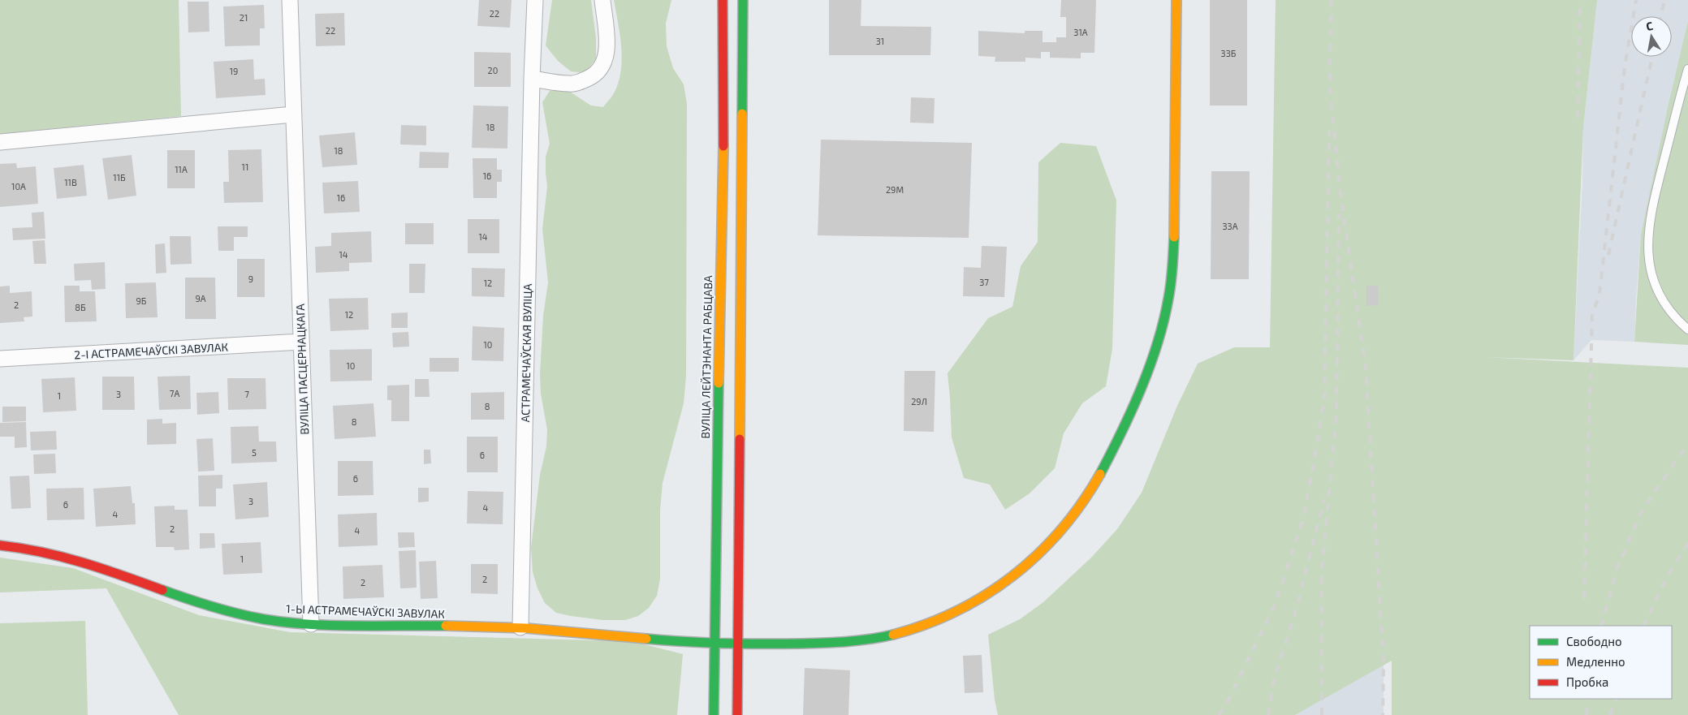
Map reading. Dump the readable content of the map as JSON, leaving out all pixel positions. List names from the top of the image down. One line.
{"streets":{"main road":["ВУЛІЦА ЛЕЙТЭНАНТА РАБЦАВА","1-Ы АСТРАМЕЧАЎСКІ ЗАВУЛАК"],"street":["2-І АСТРАМЕЧАЎСКІ ЗАВУЛАК","АСТРАМЕЧАЎСКАЯ ВУЛІЦА","ВУЛІЦА ПАСЦЕРНАЦКАГА"]},"crossings":[["2-І АСТРАМЕЧАЎСКІ ЗАВУЛАК","ВУЛІЦА ПАСЦЕРНАЦКАГА"],["АСТРАМЕЧАЎСКАЯ ВУЛІЦА","1-Ы АСТРАМЕЧАЎСКІ ЗАВУЛАК"],["ВУЛІЦА ЛЕЙТЭНАНТА РАБЦАВА","1-Ы АСТРАМЕЧАЎСКІ ЗАВУЛАК"],["ВУЛІЦА ПАСЦЕРНАЦКАГА","1-Ы АСТРАМЕЧАЎСКІ ЗАВУЛАК"]],"house_numbers":["22","21","22","31А","31","33Б","20","19","18","18","11","11А","16","11Б","11В","10А","29М","16","33А","14","14","9","37","12","9А","9Б","2","8Б","12","10","10","7А","3","7","1","29Л","8","8","5","6","6","3","6","4","4","2","4","1","2","2"],"legend":["Свободно","Медленно","Пробка"],"north":"top"}
